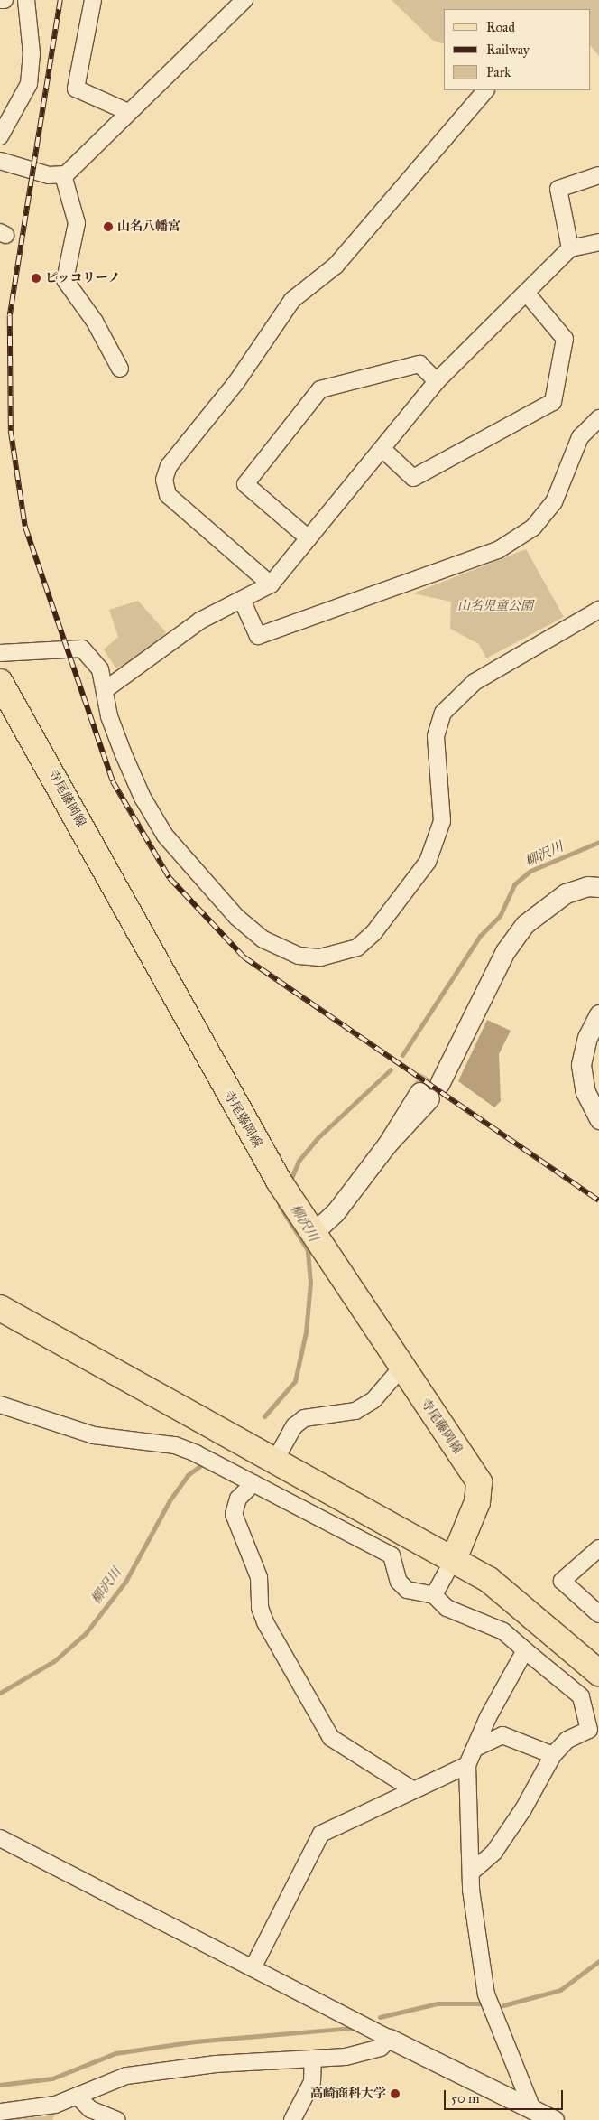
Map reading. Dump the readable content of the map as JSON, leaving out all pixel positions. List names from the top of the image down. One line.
{"streets":{"main road":["寺尾藤岡線"]},"water":["柳沢川"],"parks":["山名児童公園"],"places":["山名八幡宮","ピッコリーノ","高崎商科大学"],"legend":["Road","Railway","Park"],"scale_bar":"50 m"}
